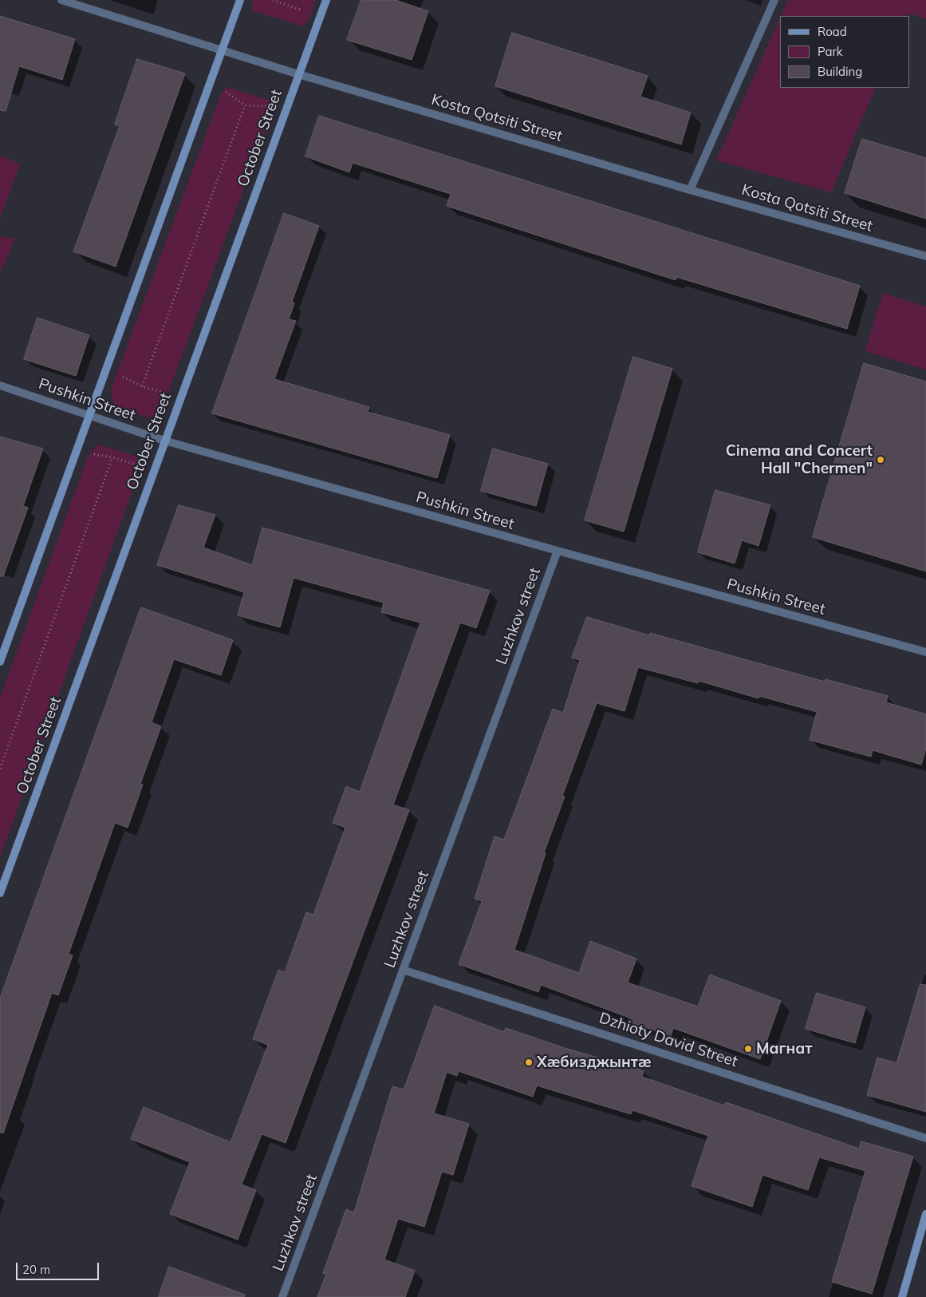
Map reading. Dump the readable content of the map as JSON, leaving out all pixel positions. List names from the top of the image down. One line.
{"streets":{"street":["Kosta Qotsiti Street","October Street","Pushkin Street","Luzhkov street","Dzhioty David Street"]},"crossings":[["Kosta Qotsiti Street","October Street"],["October Street","Pushkin Street"],["Pushkin Street","Luzhkov street"],["Luzhkov street","Dzhioty David Street"]],"places":["Cinema and Concert Hall \"Chermen\"","Магнат","Хæбизджынтæ"],"legend":["Road","Park","Building"],"scale_bar":"20 m"}
